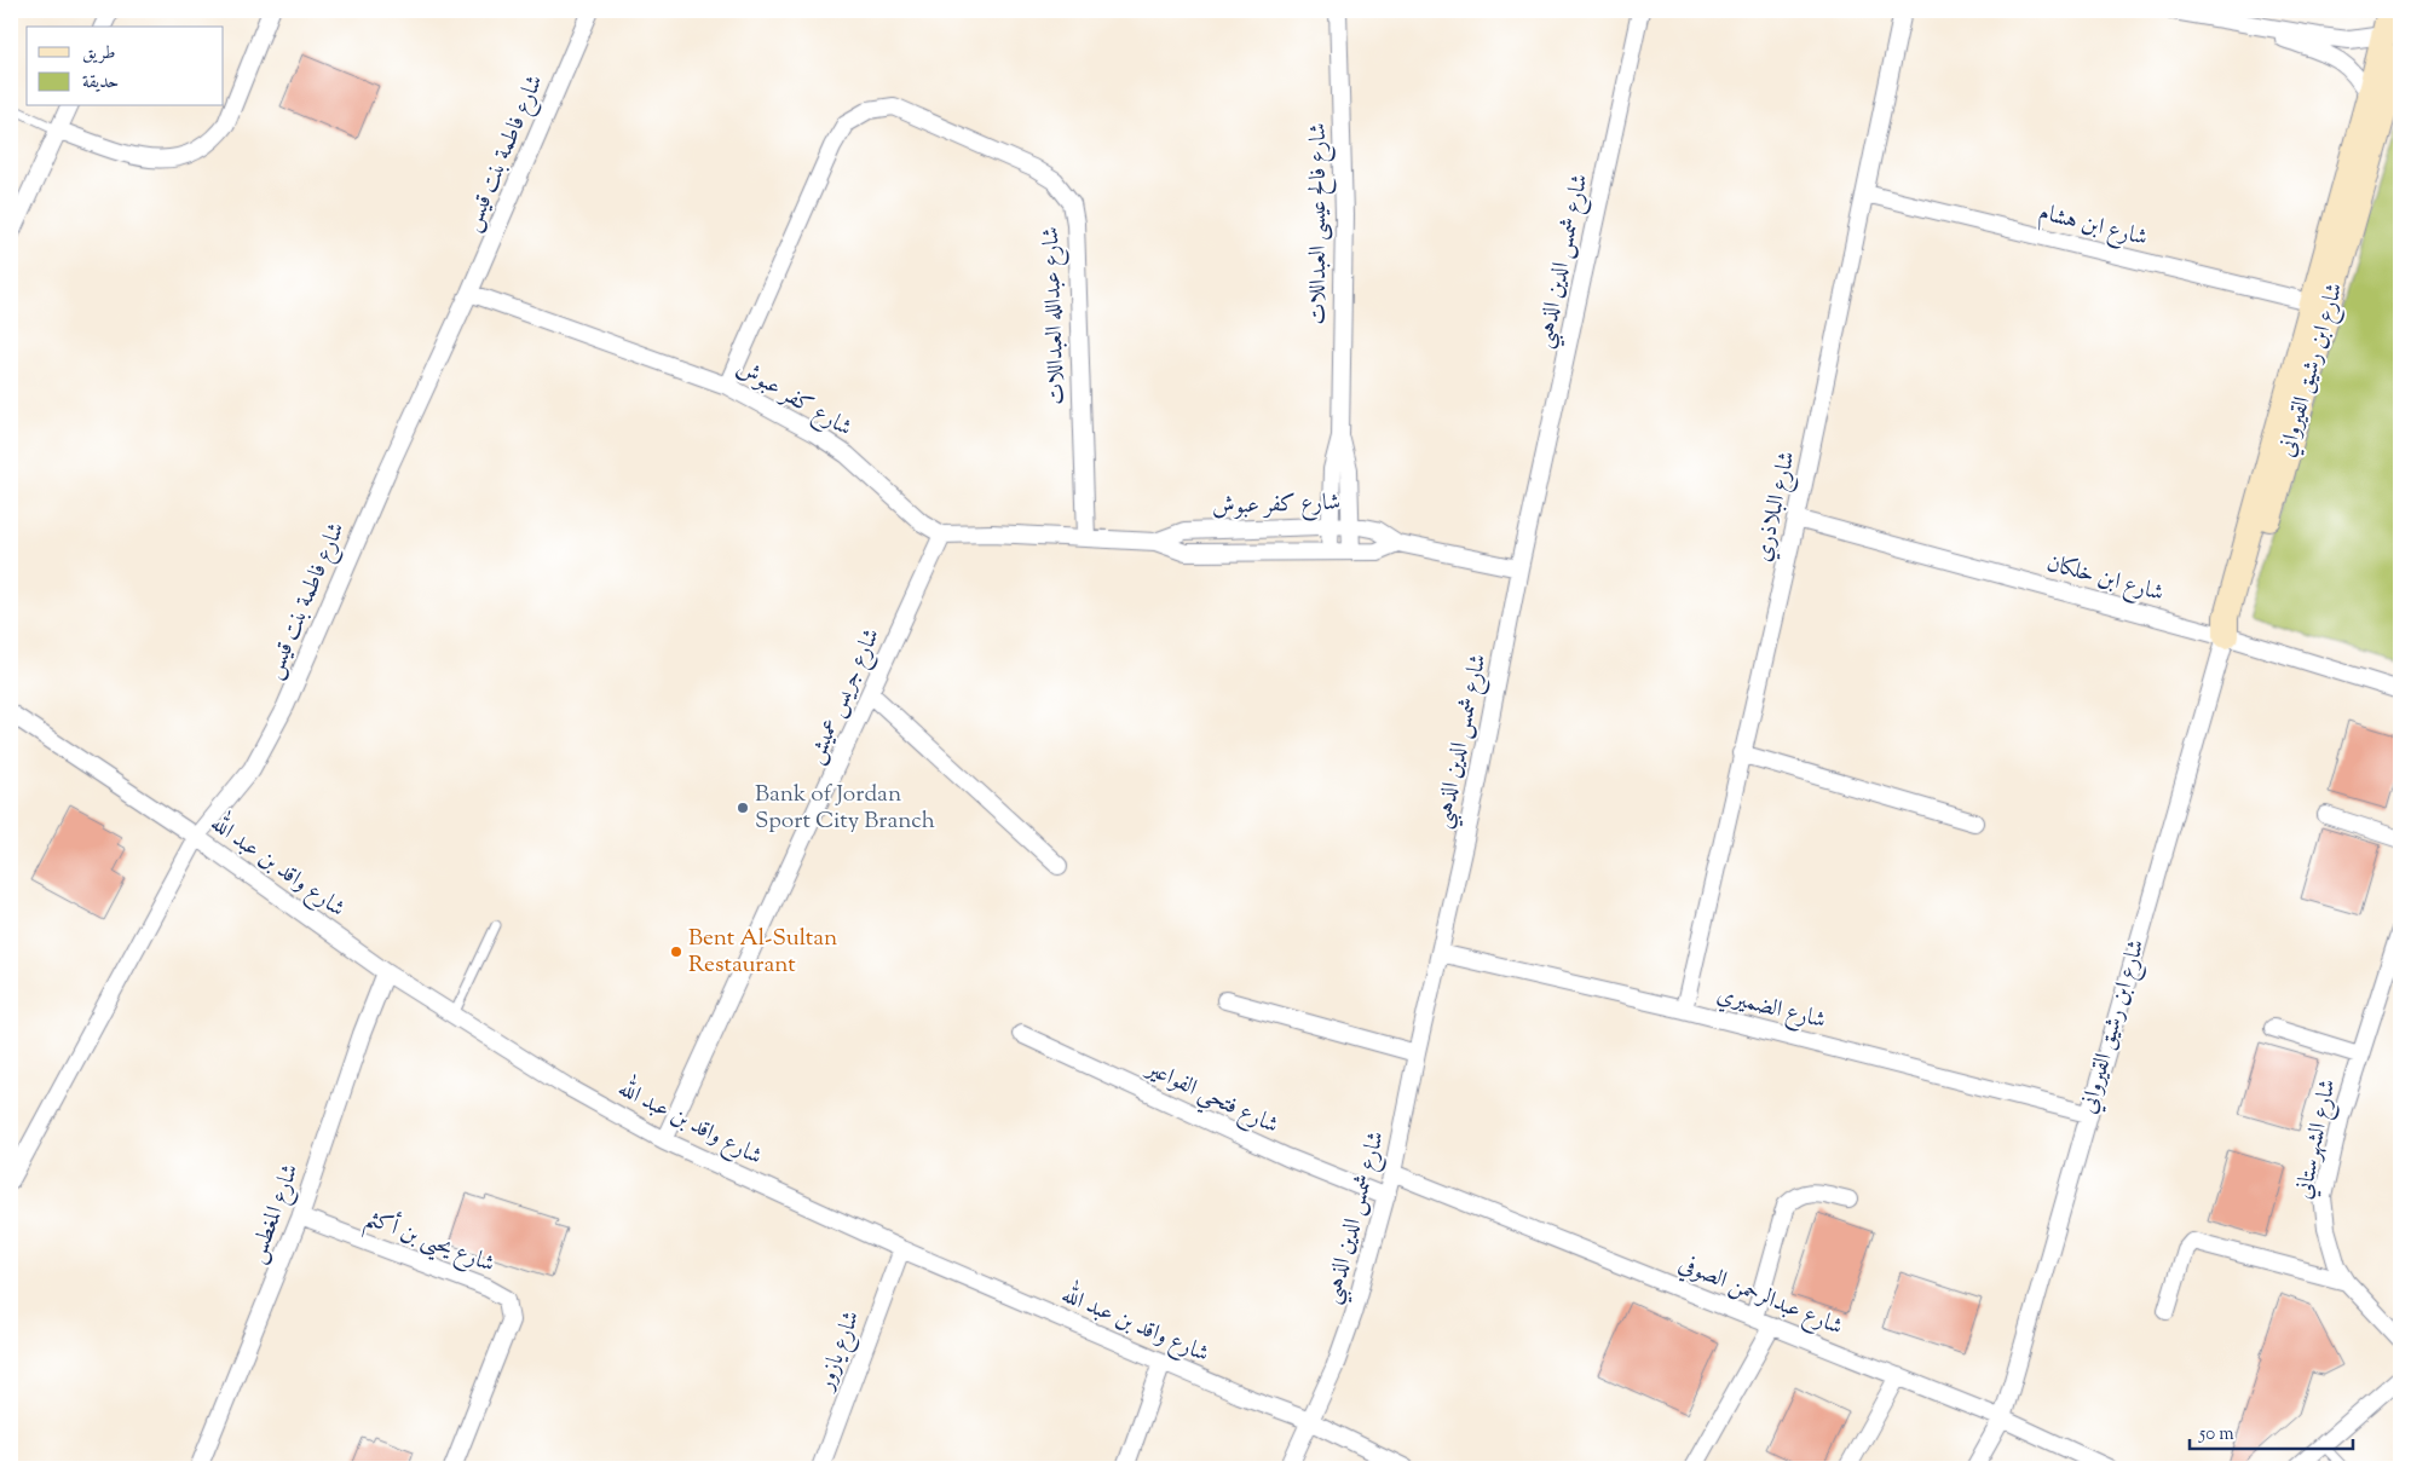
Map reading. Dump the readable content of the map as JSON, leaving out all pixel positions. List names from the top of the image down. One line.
{"streets":{"main road":["شارع ابن رشيق القيرواني"],"street":["شارع فاطمة بنت قيس","شارع فالح عيسى العبداللات","شارع ابن هشام","شارع شمس الدين الذهبي","شارع عبدالله العبداللات","شارع كفر عبوش","شارع البلاذري","شارع ابن خلكان","شارع جريس عميش","شارع واقد بن عبد الله","شارع الضميري","شارع فتحي الفواعير","شارع الشهرستاني","شارع المغطس","شارع يحيى بن أكثم","شارع عبدالرحمن الصوفي","شارع يازور"]},"crossings":[["شارع فاطمة بنت قيس","شارع كفر عبوش"],["شارع فاطمة بنت قيس","شارع واقد بن عبد الله"],["شارع فالح عيسى العبداللات","شارع كفر عبوش"],["شارع ابن هشام","شارع ابن رشيق القيرواني"],["شارع ابن هشام","شارع البلاذري"],["شارع شمس الدين الذهبي","شارع كفر عبوش"],["شارع شمس الدين الذهبي","شارع واقد بن عبد الله"],["شارع شمس الدين الذهبي","شارع الضميري"],["شارع شمس الدين الذهبي","شارع فتحي الفواعير"],["شارع شمس الدين الذهبي","شارع عبدالرحمن الصوفي"],["شارع عبدالله العبداللات","شارع كفر عبوش"],["شارع ابن رشيق القيرواني","شارع ابن خلكان"],["شارع ابن رشيق القيرواني","شارع الضميري"],["شارع ابن رشيق القيرواني","شارع عبدالرحمن الصوفي"],["شارع كفر عبوش","شارع جريس عميش"],["شارع البلاذري","شارع ابن خلكان"],["شارع البلاذري","شارع الضميري"],["شارع جريس عميش","شارع واقد بن عبد الله"],["شارع واقد بن عبد الله","شارع المغطس"],["شارع واقد بن عبد الله","شارع يازور"],["شارع المغطس","شارع يحيى بن أكثم"]],"places":["Bank of Jordan Sport City Branch","Bent Al-Sultan Restaurant"],"legend":["طريق","حديقة"],"scale_bar":"50 m"}
